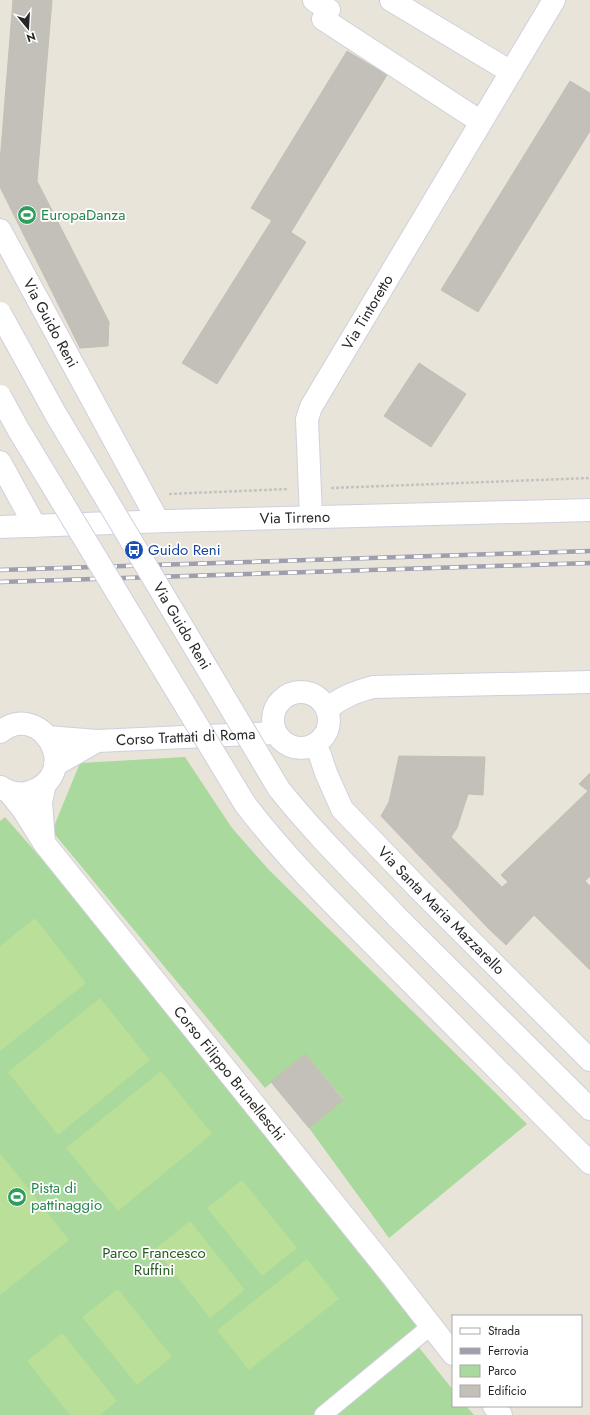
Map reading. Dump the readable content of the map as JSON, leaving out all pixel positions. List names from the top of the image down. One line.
{"streets":{"street":["Via Tintoretto","Via Guido Reni","Via Tirreno","Corso Trattati di Roma","Via Santa Maria Mazzarello","Corso Filippo Brunelleschi"]},"crossings":[["Via Tintoretto","Via Tirreno"],["Via Guido Reni","Via Tirreno"],["Corso Trattati di Roma","Via Santa Maria Mazzarello"]],"parks":["Parco Francesco Ruffini"],"places":{"sports":["EuropaDanza","Pista di pattinaggio"],"bus stop":["Guido Reni"]},"legend":["Strada","Ferrovia","Parco","Edificio"],"north":"bottom"}
